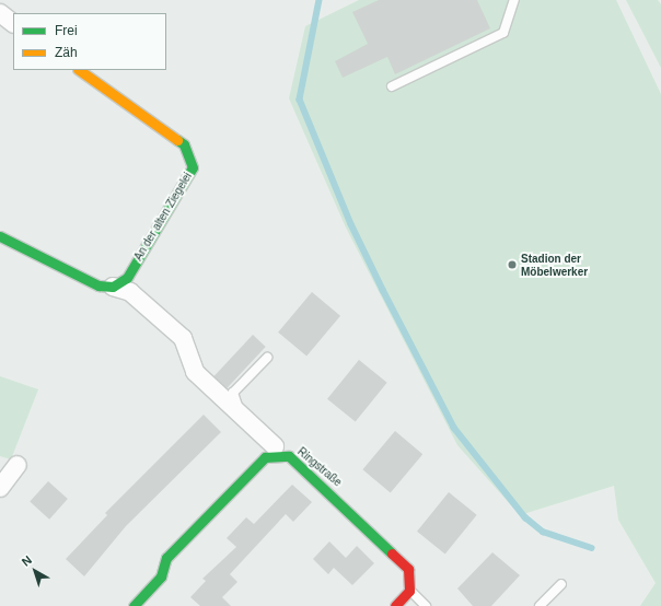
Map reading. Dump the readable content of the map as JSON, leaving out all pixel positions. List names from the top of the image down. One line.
{"streets":{"street":["An der alten Ziegelei","Ringstraße"]},"places":["Stadion der Möbelwerker"],"legend":["Frei","Zäh"],"north":"top left"}
